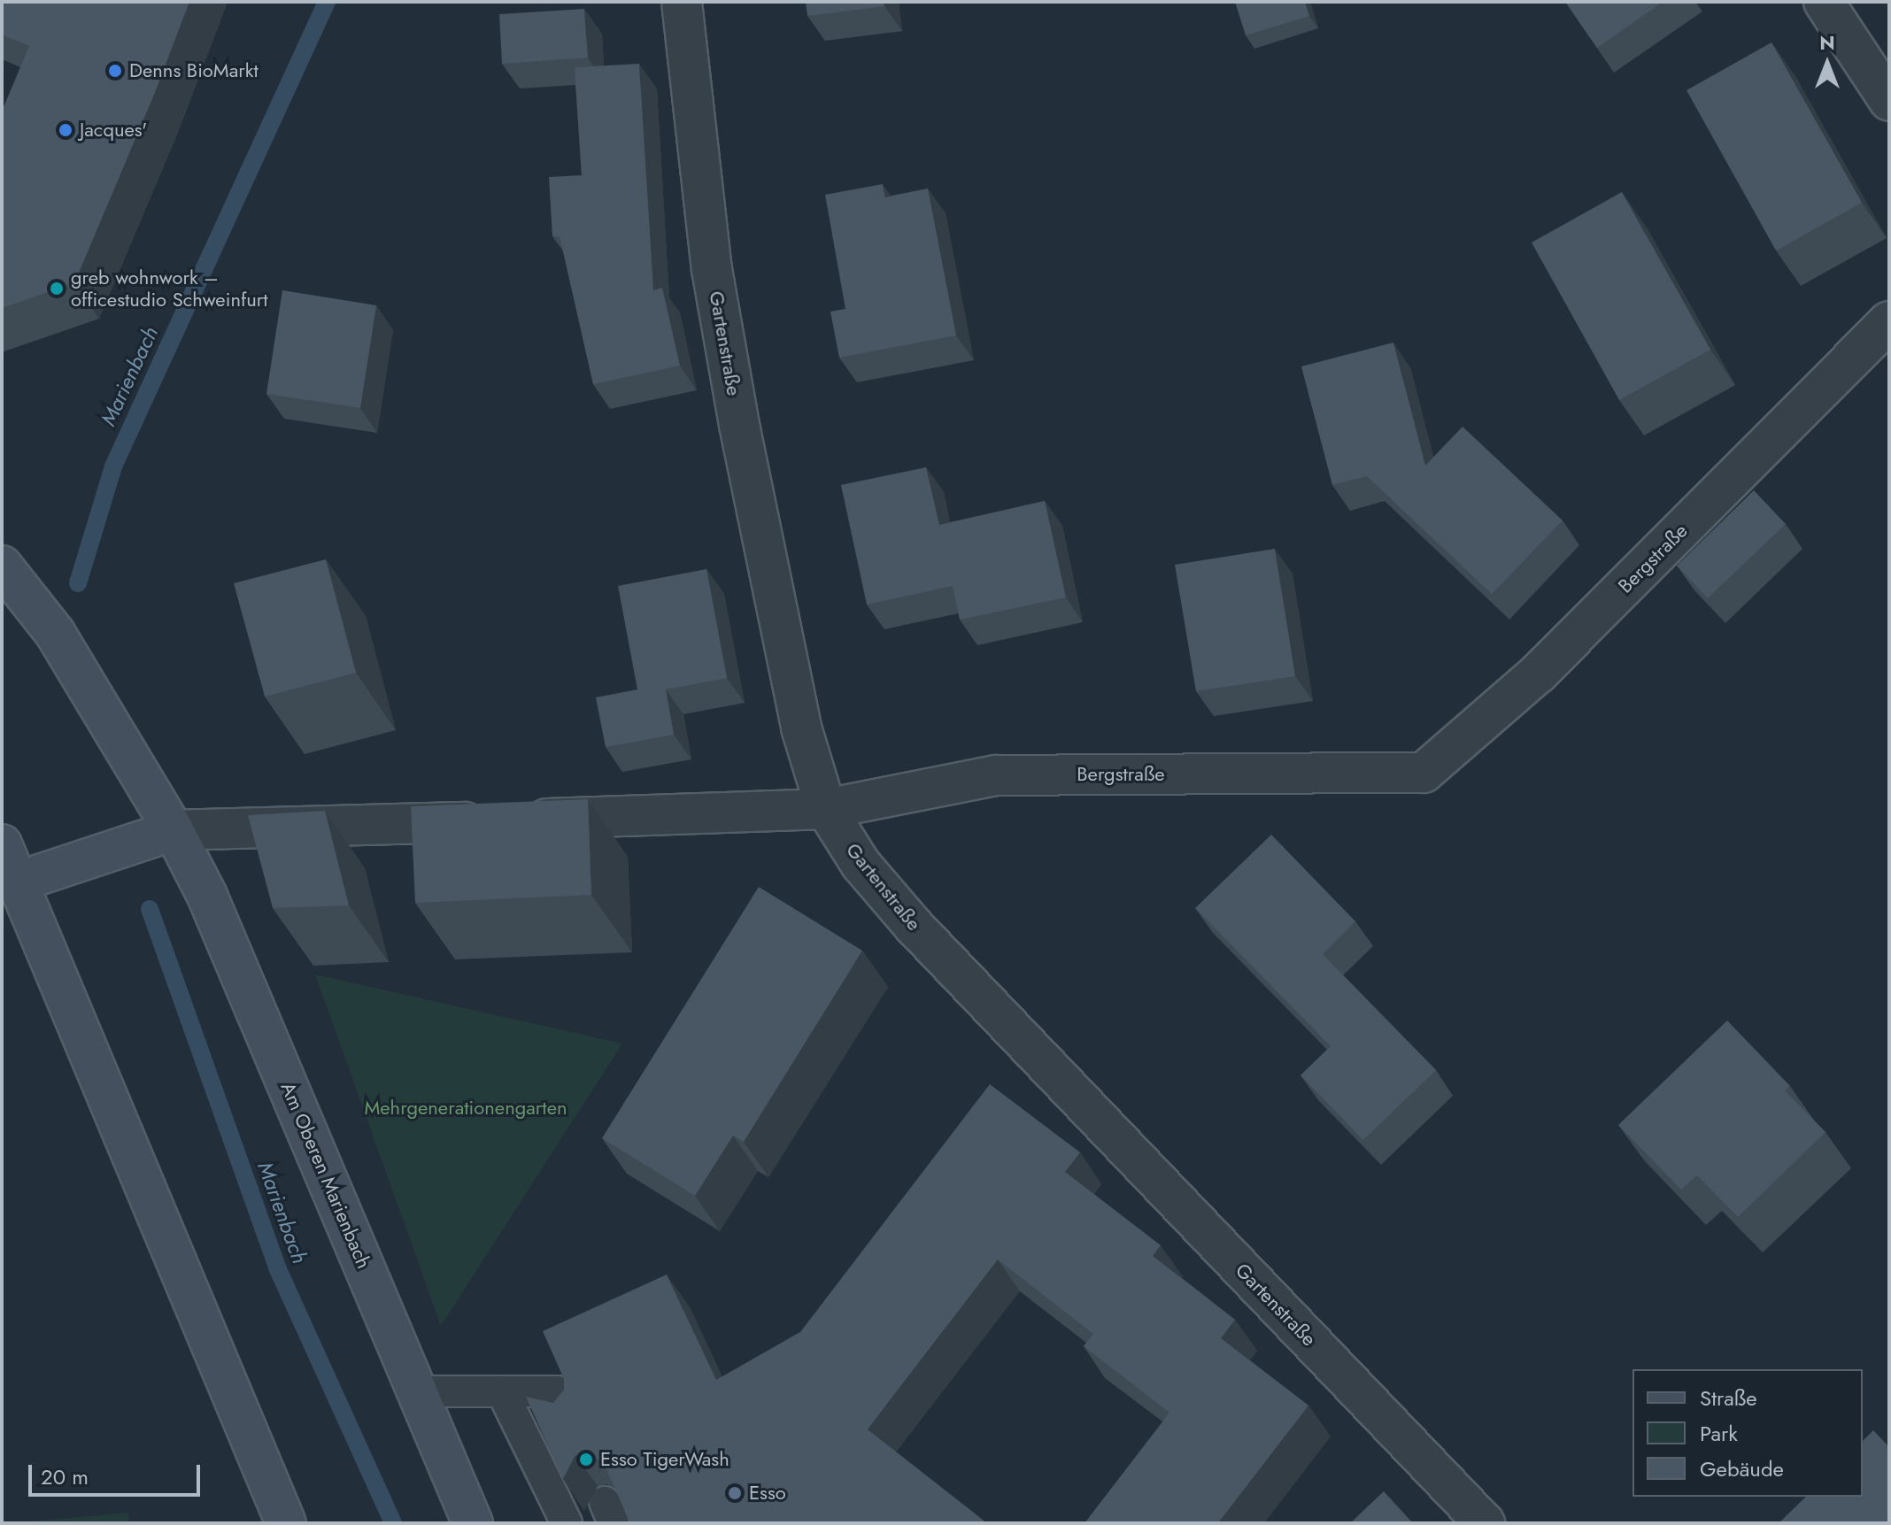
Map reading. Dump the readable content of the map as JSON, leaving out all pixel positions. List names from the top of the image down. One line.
{"streets":{"main road":["Am Oberen Marienbach"],"street":["Gartenstraße","Bergstraße"]},"crossings":[["Gartenstraße","Bergstraße"],["Bergstraße","Am Oberen Marienbach"]],"water":["Marienbach"],"parks":["Mehrgenerationengarten"],"places":["Denns BioMarkt","Jacques'","greb wohnwork – officestudio Schweinfurt","Esso TigerWash","Esso"],"legend":["Straße","Park","Gebäude"],"scale_bar":"20 m","north":"top"}
